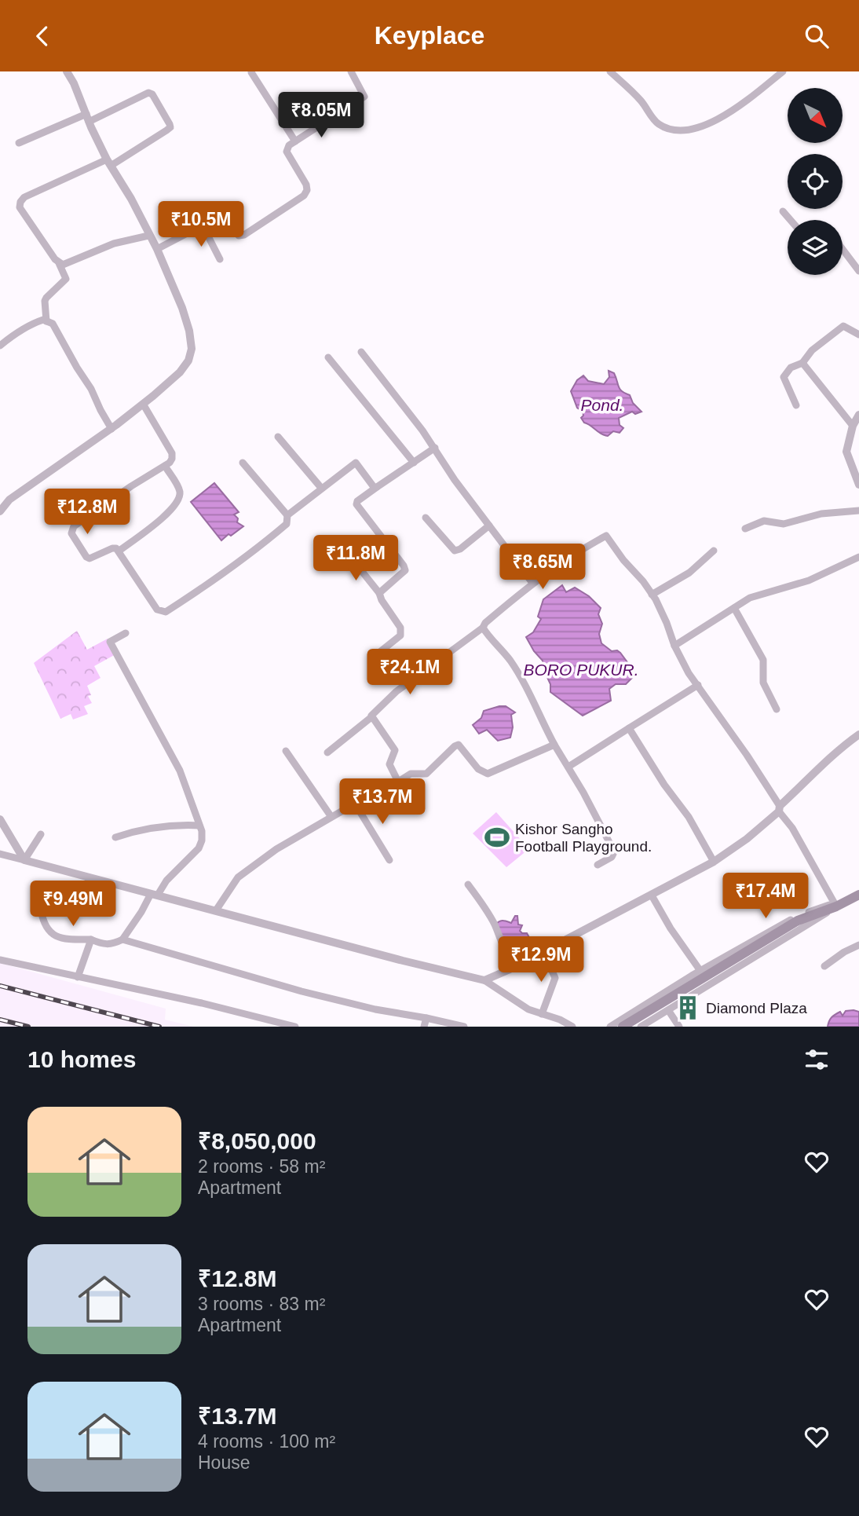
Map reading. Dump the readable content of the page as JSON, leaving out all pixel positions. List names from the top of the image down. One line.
{"water":["Pond.","BORO PUKUR."],"places":{"sports":["Kishor Sangho Football Playground."],"building":["Diamond Plaza"]},"north":"bottom right","page":{"header":"Keyplace","price":["₹8.05M","₹10.5M","₹12.8M","₹11.8M","₹8.65M","₹24.1M","₹13.7M","₹17.4M","₹9.49M","₹12.9M"],"heading":"10 homes","list":[{"name":"₹8,050,000","note":"2 rooms · 58 m² · Apartment"},{"name":"₹12.8M","note":"3 rooms · 83 m² · Apartment"},{"name":"₹13.7M","note":"4 rooms · 100 m² · House"}]}}
